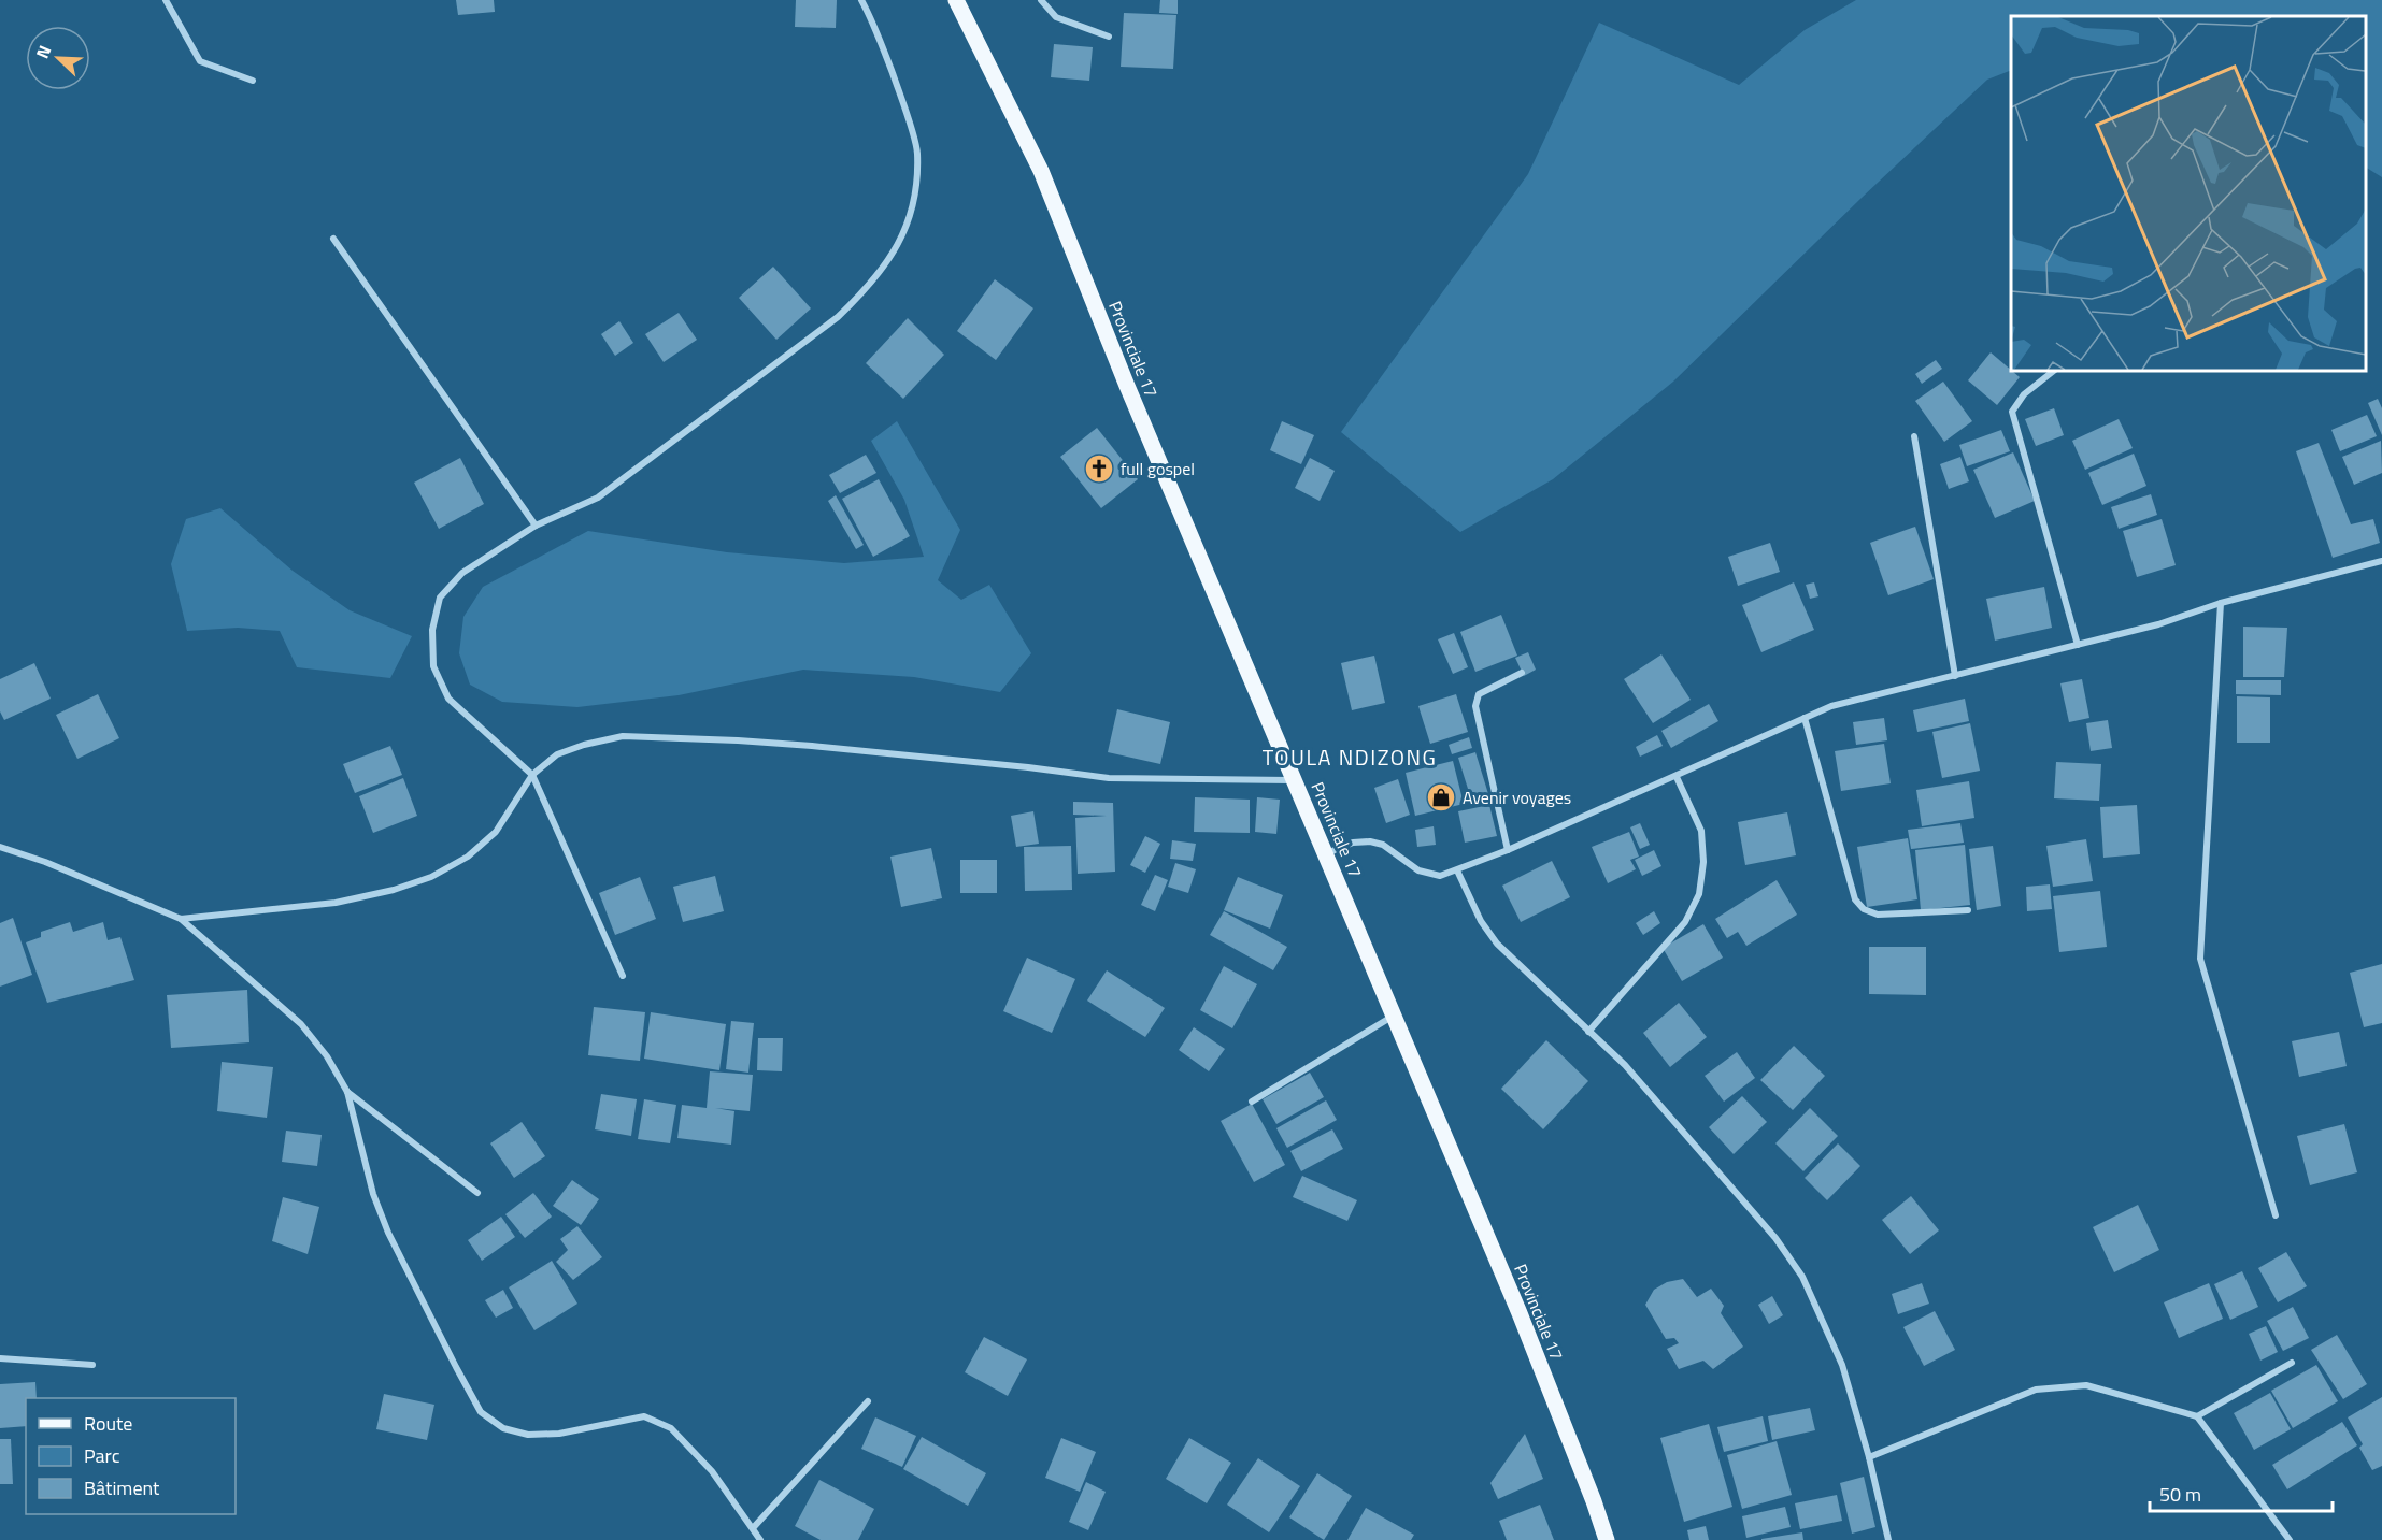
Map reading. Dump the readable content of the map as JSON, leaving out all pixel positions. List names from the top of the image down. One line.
{"streets":{"main road":["Provinciale 17"]},"districts":["TOULA NDIZONG"],"places":{"church":["full gospel"],"shop":["Avenir voyages"]},"legend":["Route","Parc","Bâtiment"],"scale_bar":"50 m","north":"top left"}
